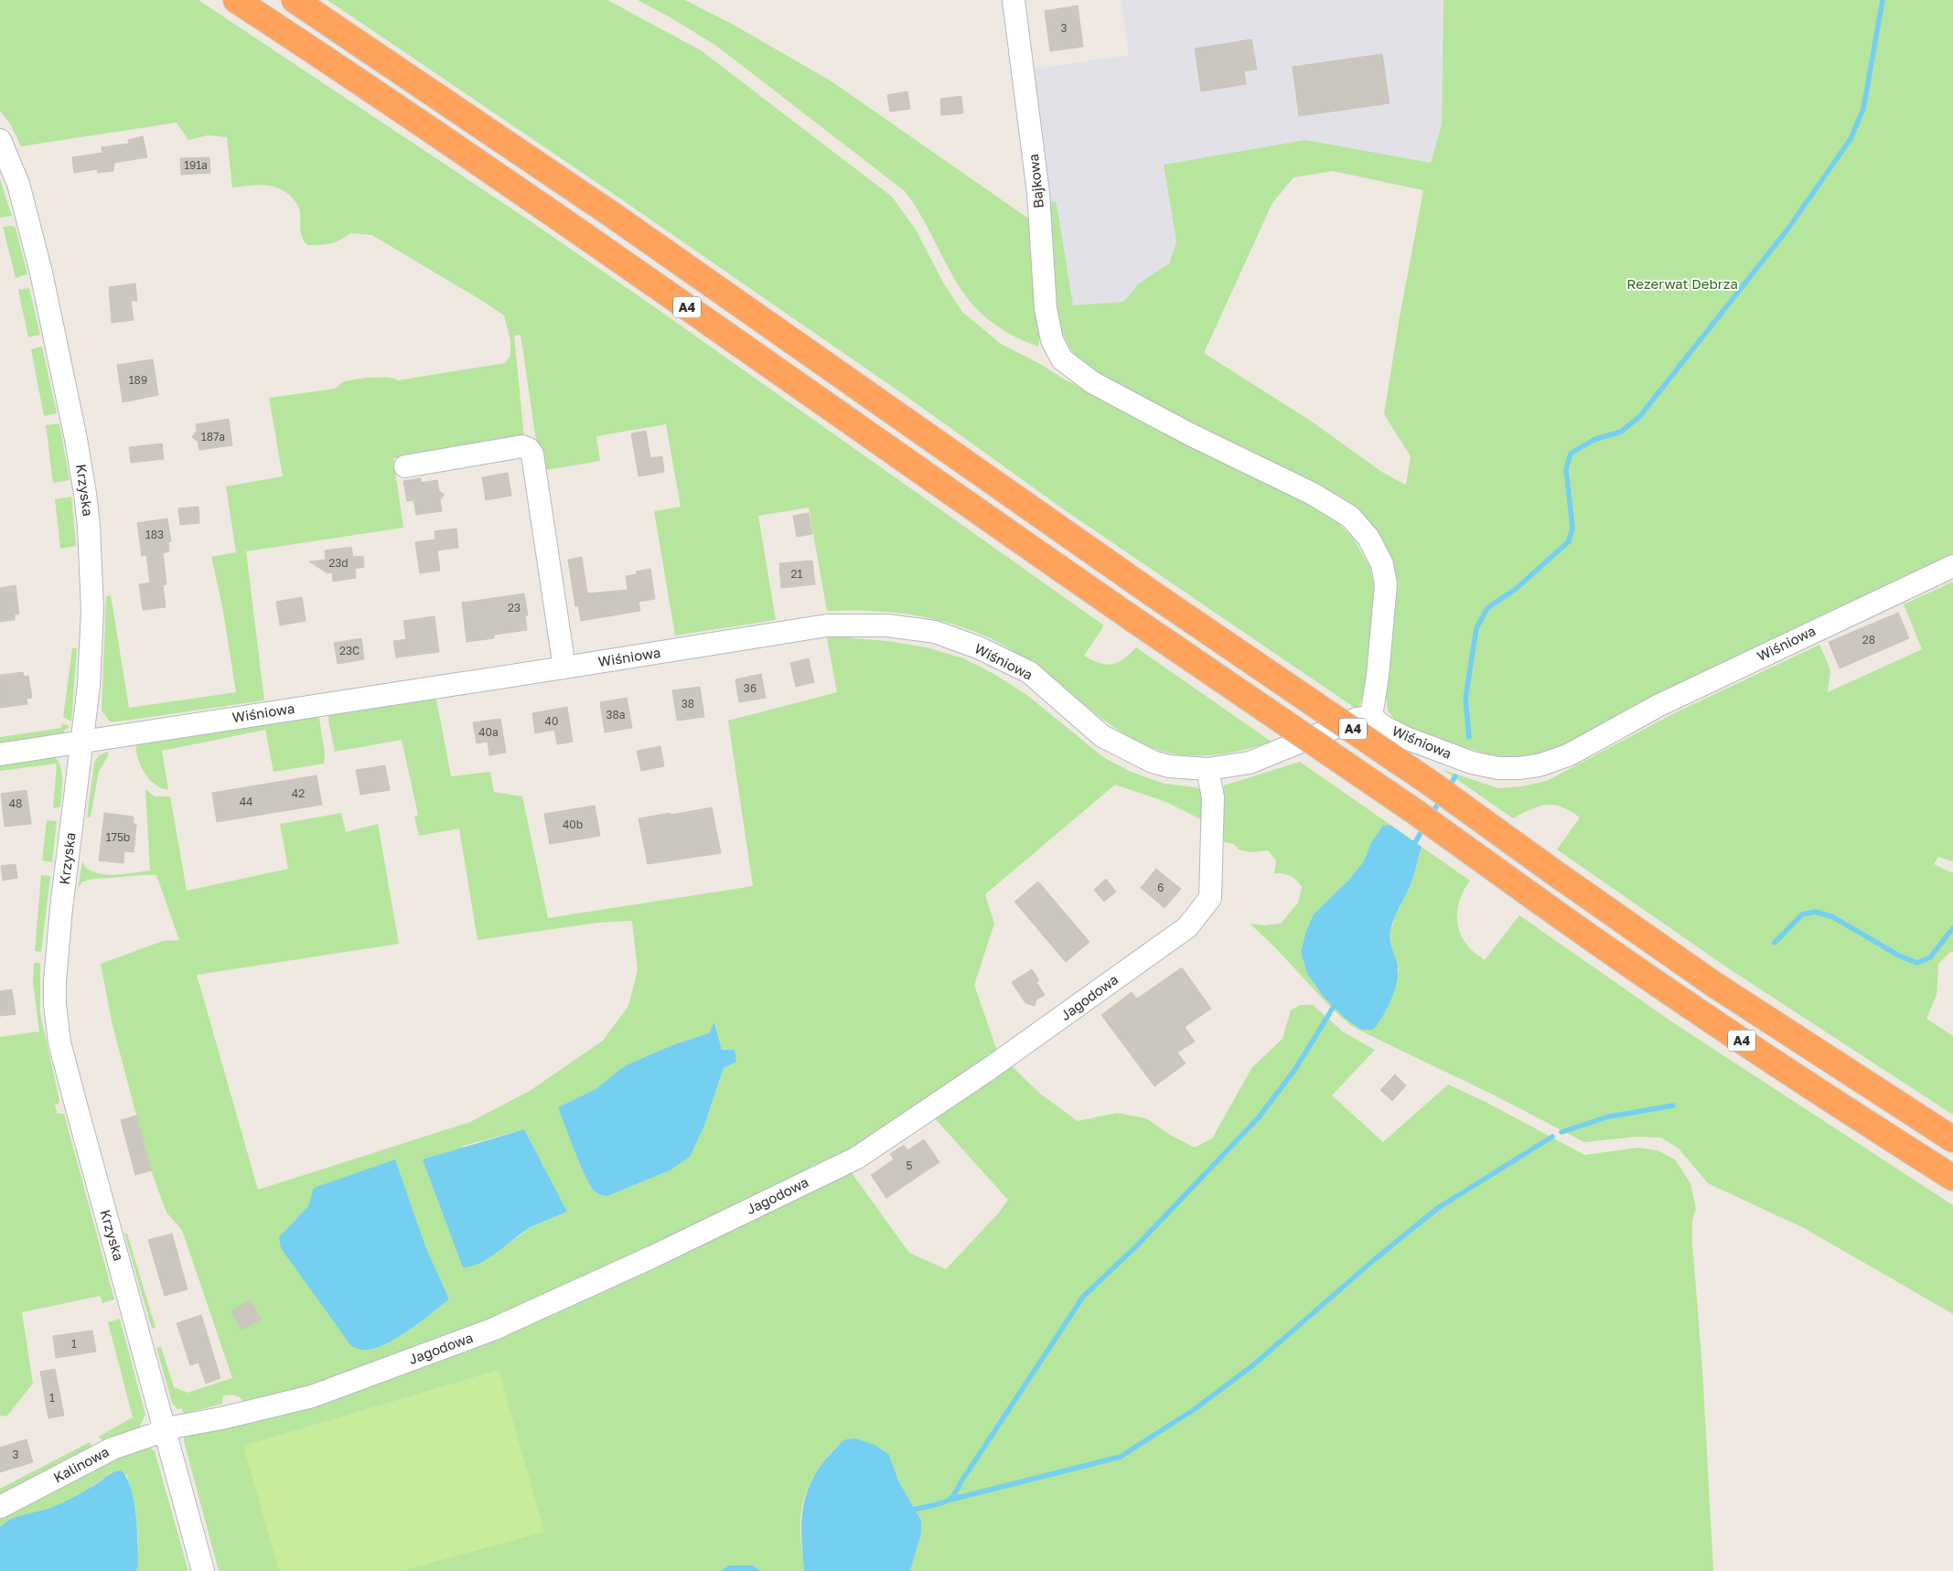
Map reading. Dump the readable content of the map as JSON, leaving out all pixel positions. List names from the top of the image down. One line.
{"streets":{"highway":["A4"],"street":["Bajkowa","Krzyska","Wiśniowa","Jagodowa","Kalinowa"]},"crossings":[["Bajkowa","Wiśniowa"],["Krzyska","Wiśniowa"],["Krzyska","Jagodowa"],["Krzyska","Kalinowa"],["Wiśniowa","Jagodowa"],["Jagodowa","Kalinowa"]],"parks":["Rezerwat Debrza"],"house_numbers":["3","191a","189","187a","183","23d","21","23","28","23C","36","38","38a","40","40a","42","44","48","40b","175b","6","5","1","1","3"]}
